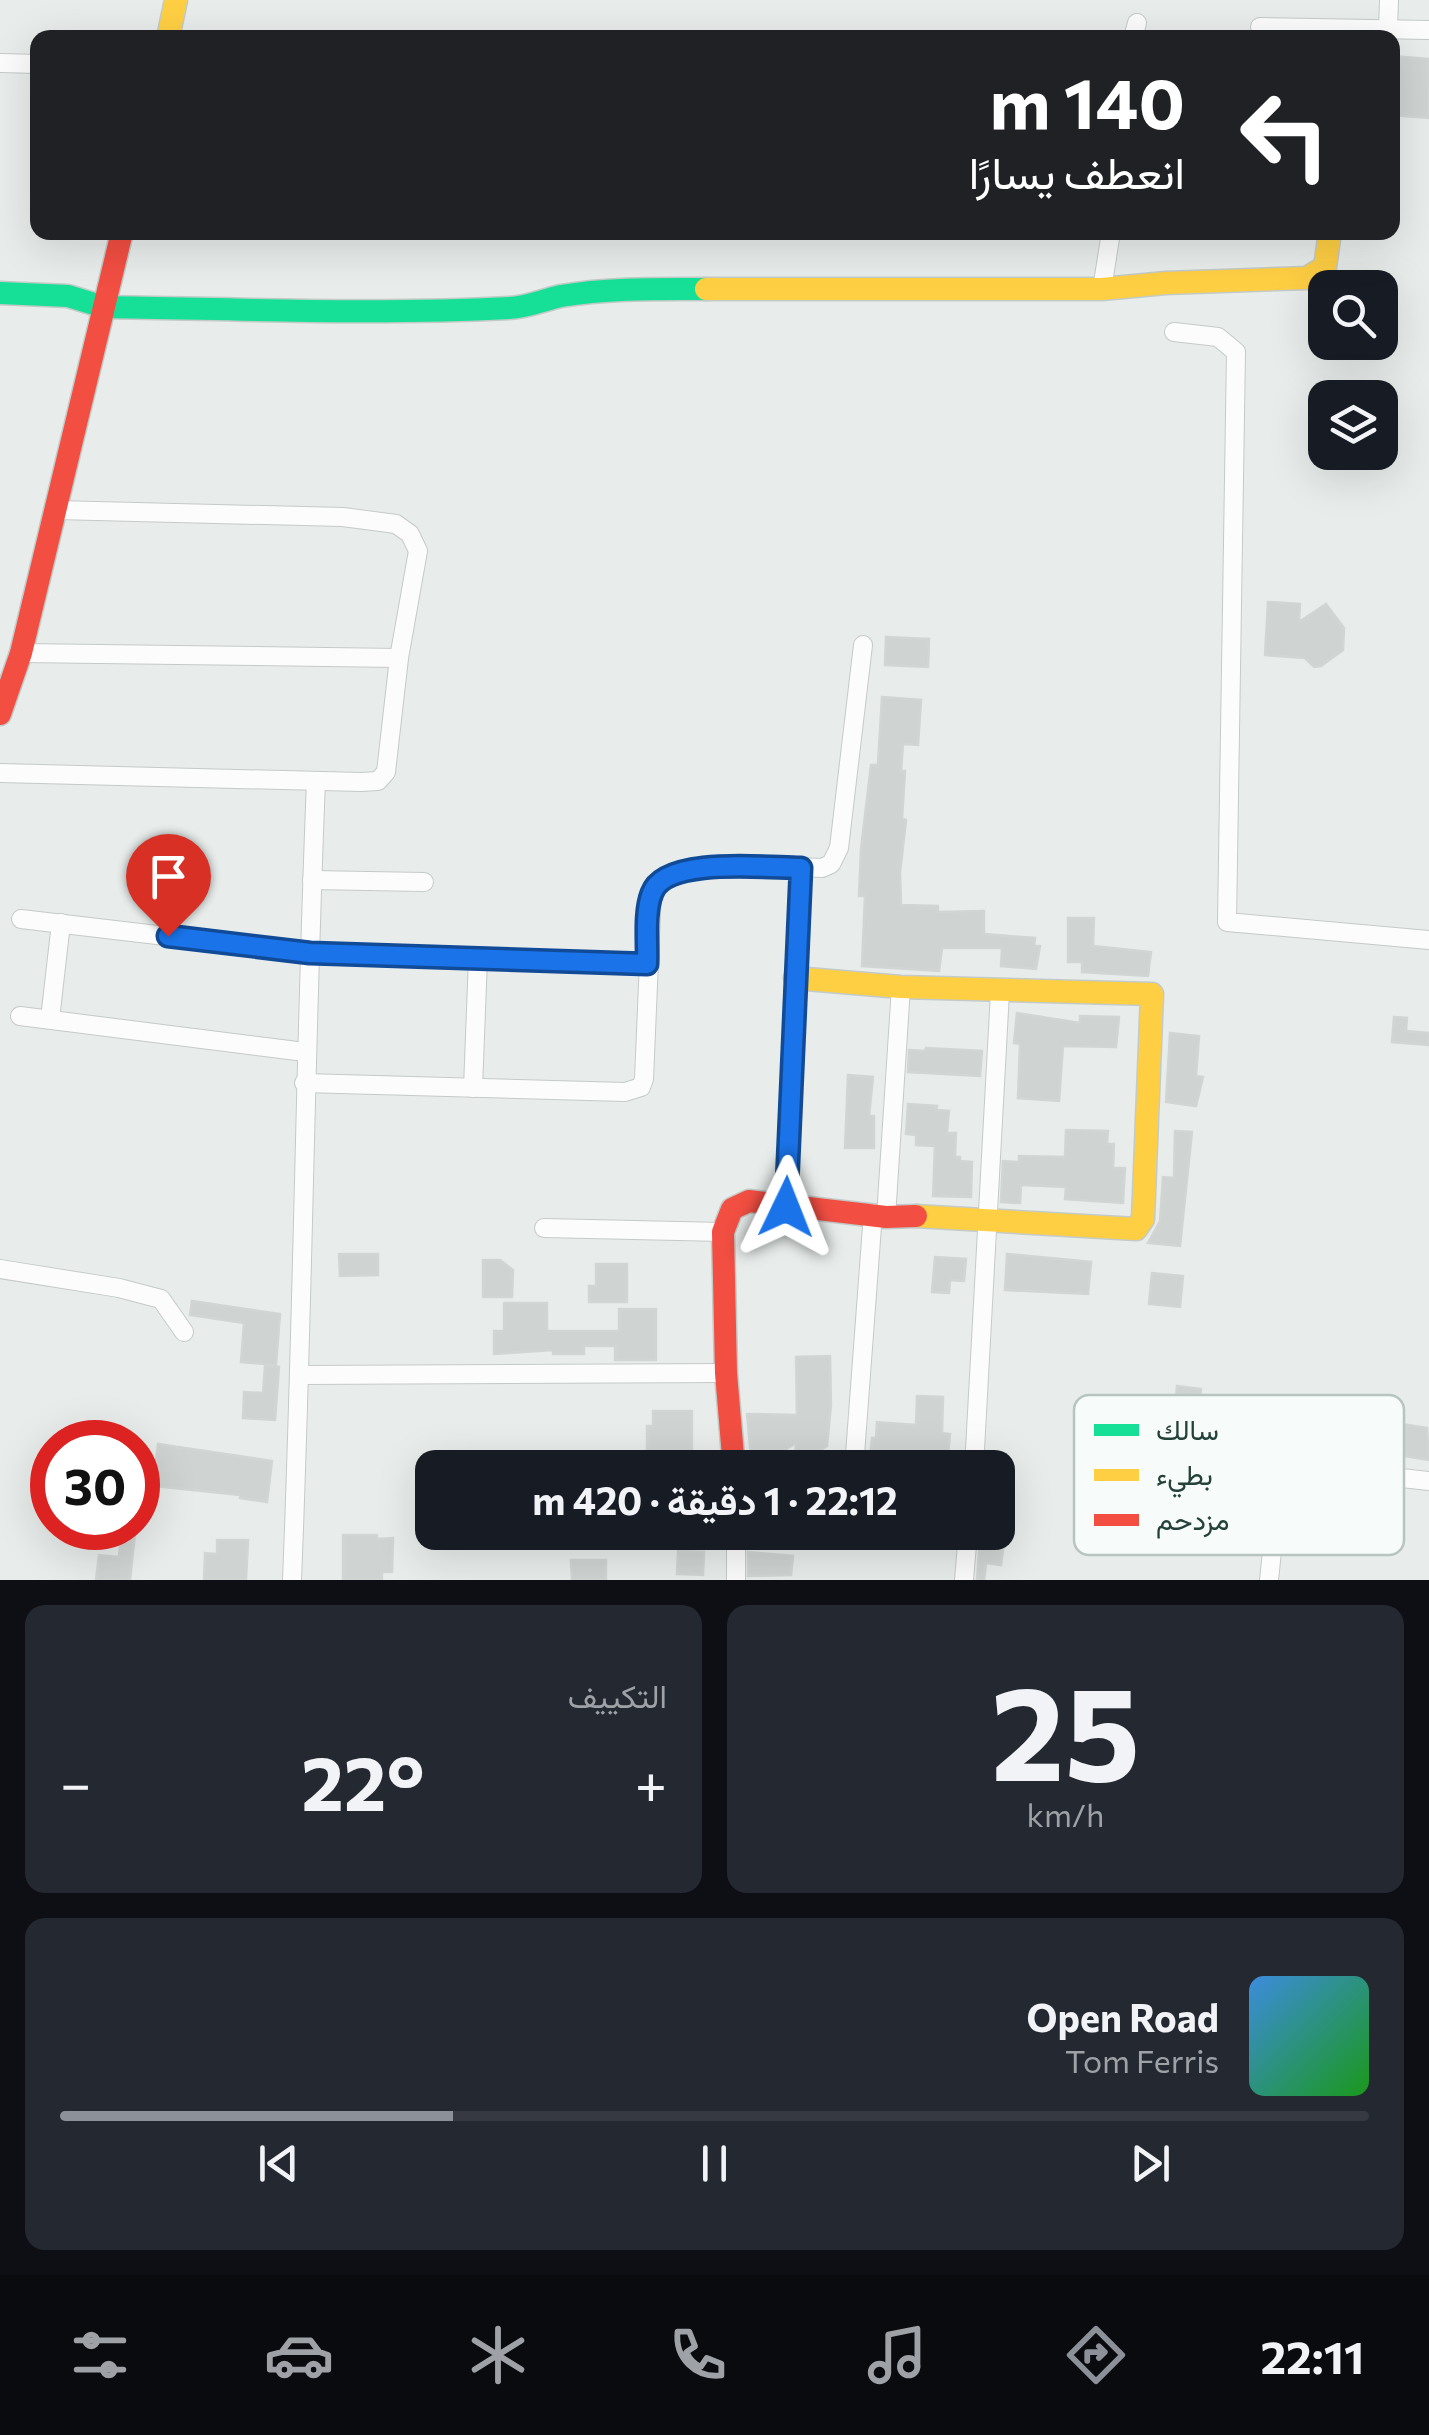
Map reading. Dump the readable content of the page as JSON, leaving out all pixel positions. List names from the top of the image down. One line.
{"legend":["سالك","بطيء","مزدحم"],"page":{"turn":["140 m","انعطف يسارًا"],"limit":"30","trip":"22:12 · 1 دقيقة · 420 m","tile":[["25","km/h"],"التكييف"],"heat":["−","22°","+"],"song":["Open Road","Tom Ferris"],"tabs":"22:11"}}
